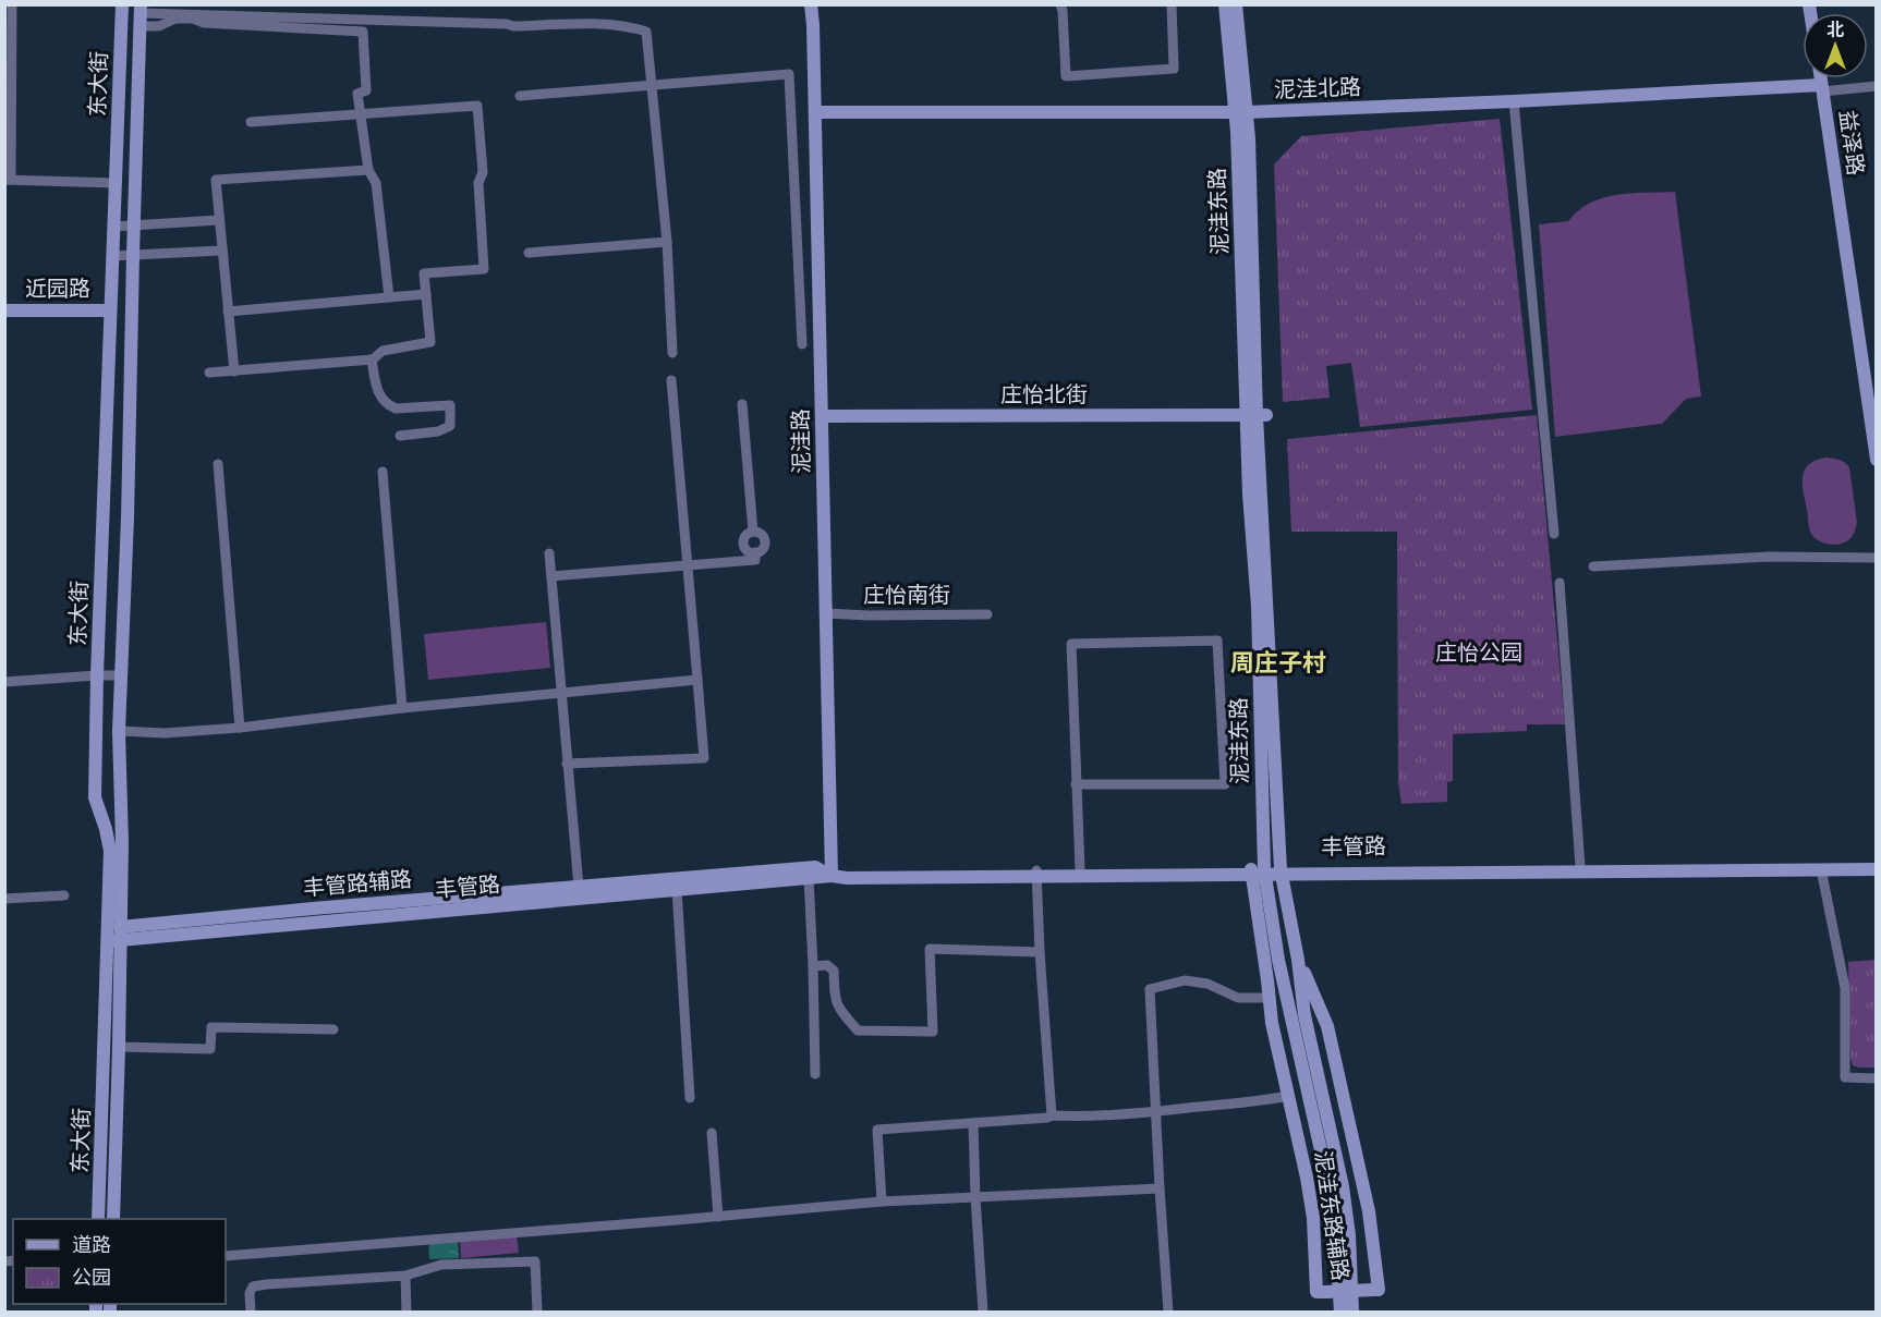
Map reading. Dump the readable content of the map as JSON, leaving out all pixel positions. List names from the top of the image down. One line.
{"streets":{"main road":["东大街","泥洼北路","益泽路","泥洼东路","近园路","庄怡北街","泥洼路","丰管路","丰管路辅路","泥洼东路辅路"],"street":["庄怡南街"]},"crossings":[["东大街","近园路"],["东大街","丰管路"],["东大街","丰管路辅路"],["泥洼北路","益泽路"],["泥洼北路","泥洼东路"],["泥洼北路","泥洼路"],["泥洼东路","庄怡北街"],["泥洼东路","丰管路"],["泥洼东路","泥洼东路辅路"],["庄怡北街","泥洼路"],["泥洼路","庄怡南街"],["泥洼路","丰管路"],["泥洼路","丰管路辅路"],["丰管路","丰管路辅路"],["丰管路","泥洼东路辅路"]],"districts":["周庄子村"],"parks":["庄怡公园"],"legend":["道路","公园"],"north":"top"}
